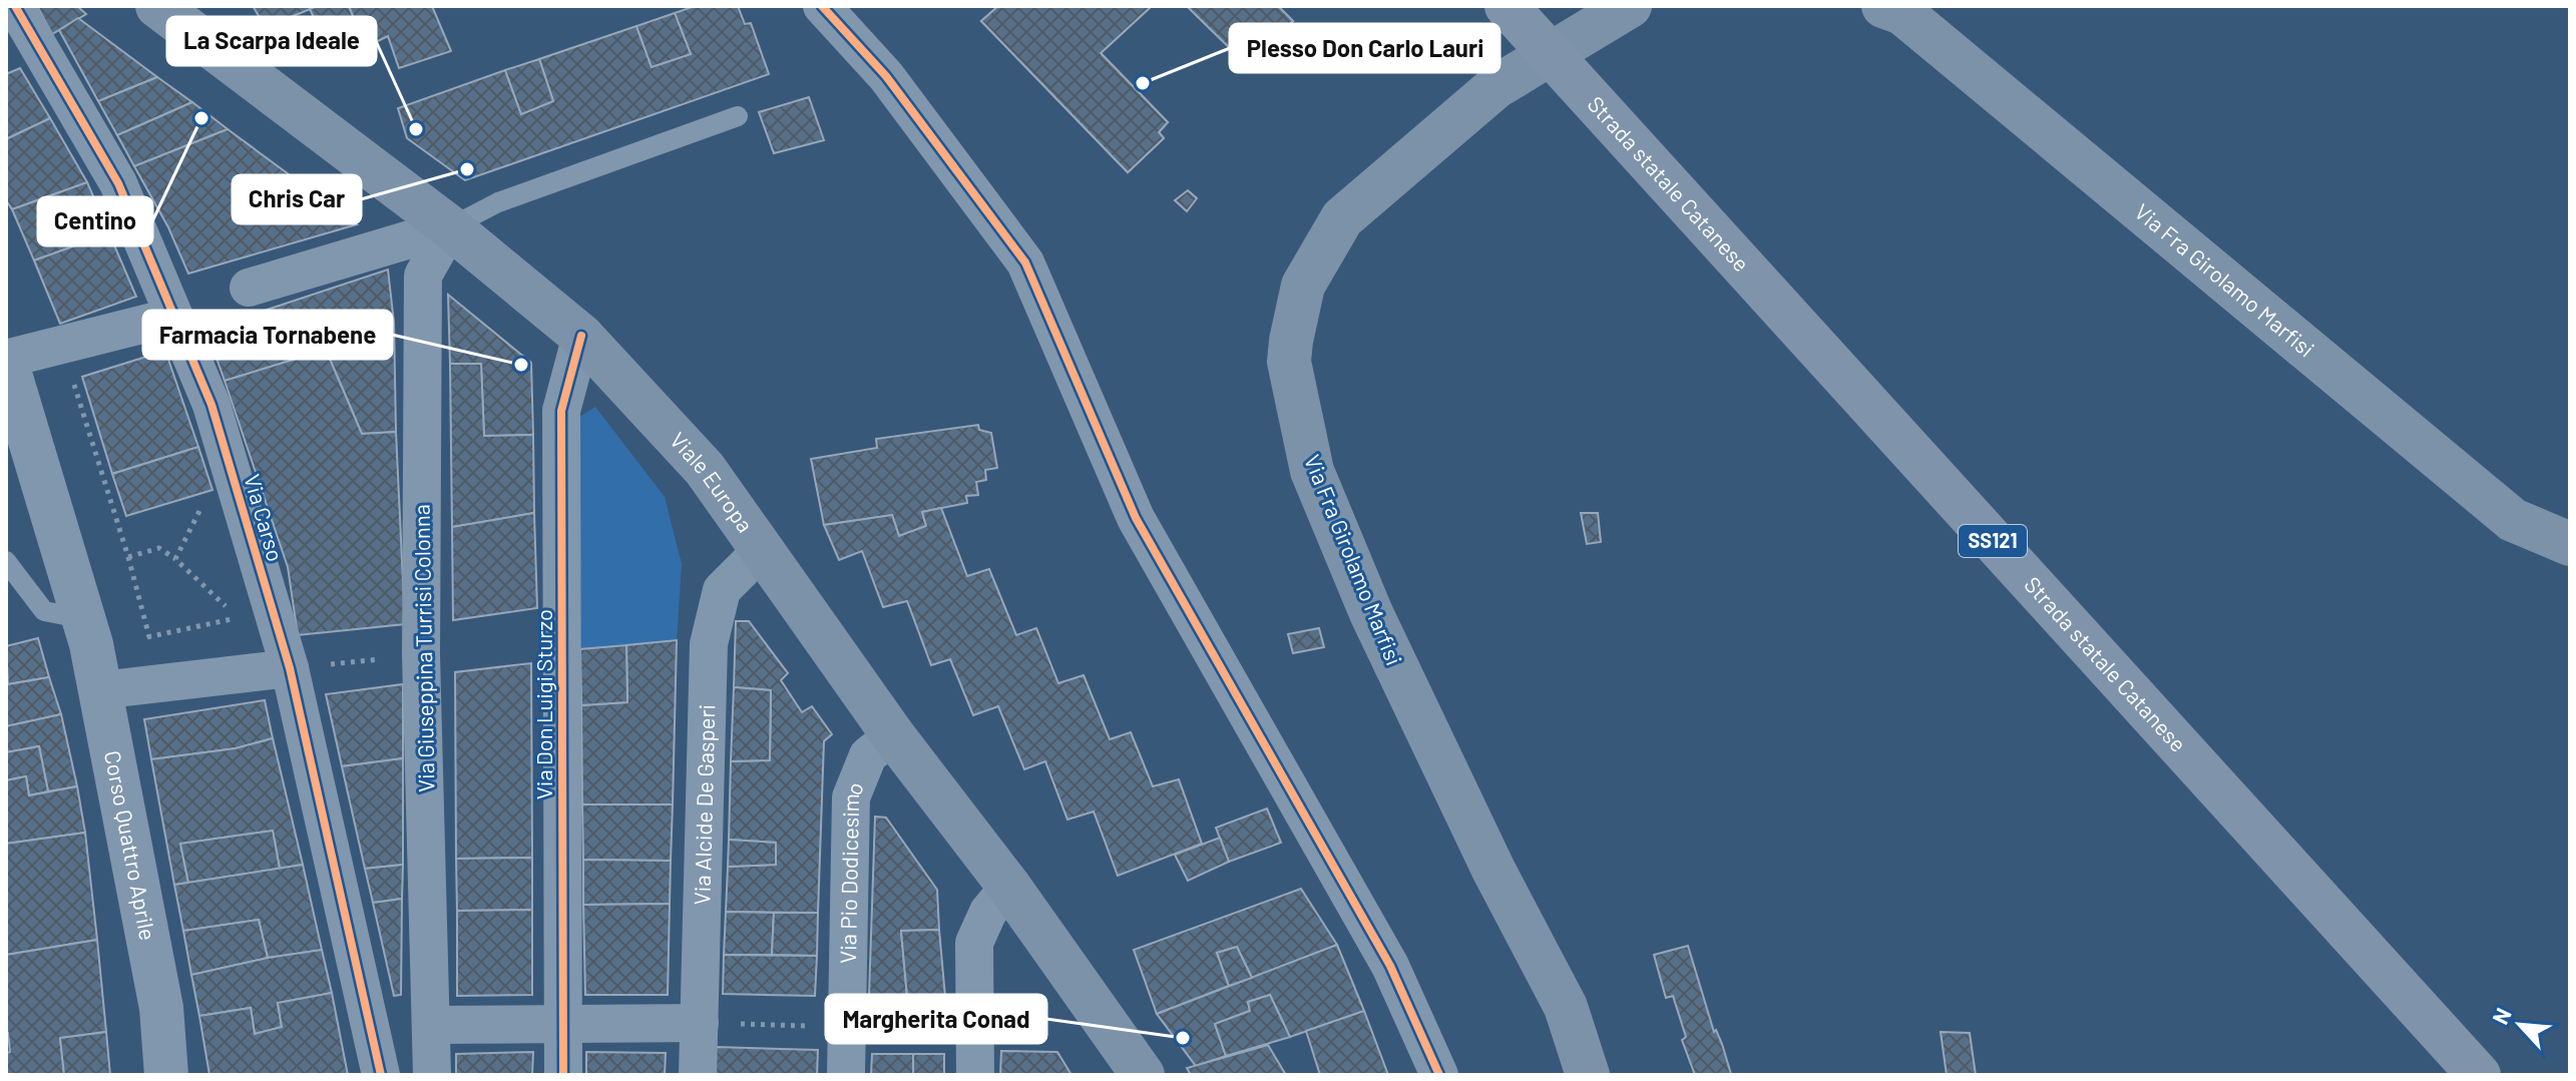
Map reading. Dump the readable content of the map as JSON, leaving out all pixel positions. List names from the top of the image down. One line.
{"streets":{"main road":["Strada statale Catanese","Via Fra Girolamo Marfisi","Viale Europa","SS121"],"street":["Via Carso","Via Giuseppina Turrisi Colonna","Via Don Luigi Sturzo","Via Alcide De Gasperi","Corso Quattro Aprile","Via Pio Dodicesimo"]},"crossings":[["Viale Europa","Via Giuseppina Turrisi Colonna"],["Viale Europa","Via Don Luigi Sturzo"],["Viale Europa","Via Alcide De Gasperi"],["Viale Europa","Via Pio Dodicesimo"]],"places":["Plesso Don Carlo Lauri","Centino","La Scarpa Ideale","Chris Car","Farmacia Tornabene","Margherita Conad"],"north":"top left"}
